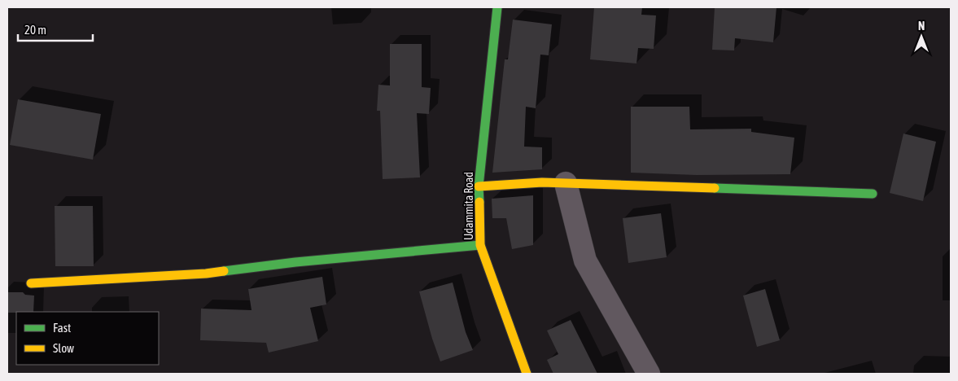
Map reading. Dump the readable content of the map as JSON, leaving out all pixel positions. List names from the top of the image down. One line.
{"streets":{"street":["Udammita Road"]},"legend":["Fast","Slow"],"scale_bar":"20 m","north":"top"}
